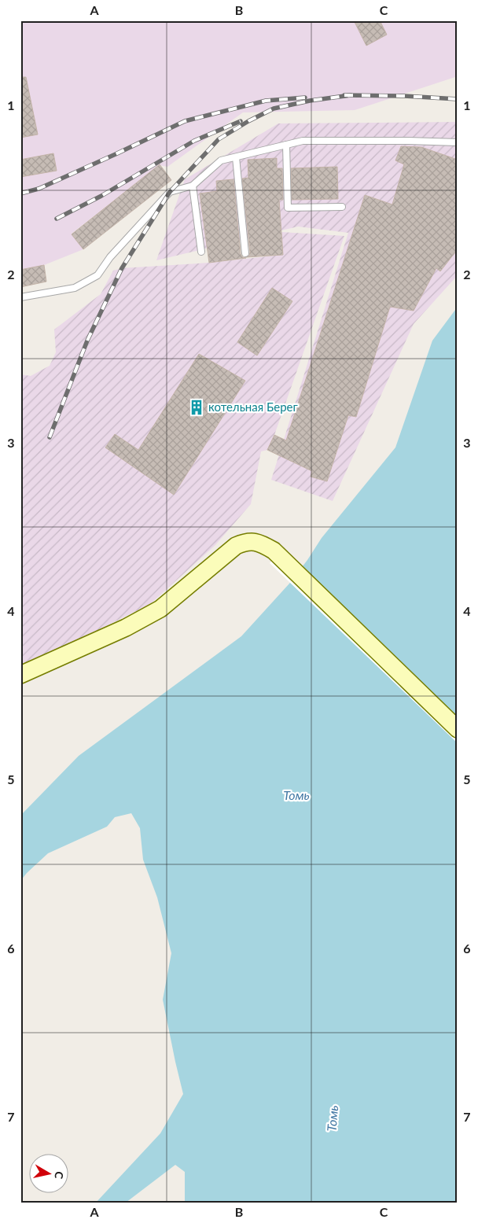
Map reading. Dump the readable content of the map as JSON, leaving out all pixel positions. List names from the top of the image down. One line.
{"water":["Томь"],"places":{"building":["котельная Берег"]},"north":"right","grid":{"columns":["A","B","C"],"rows":["1","2","3","4","5","6","7"]}}
